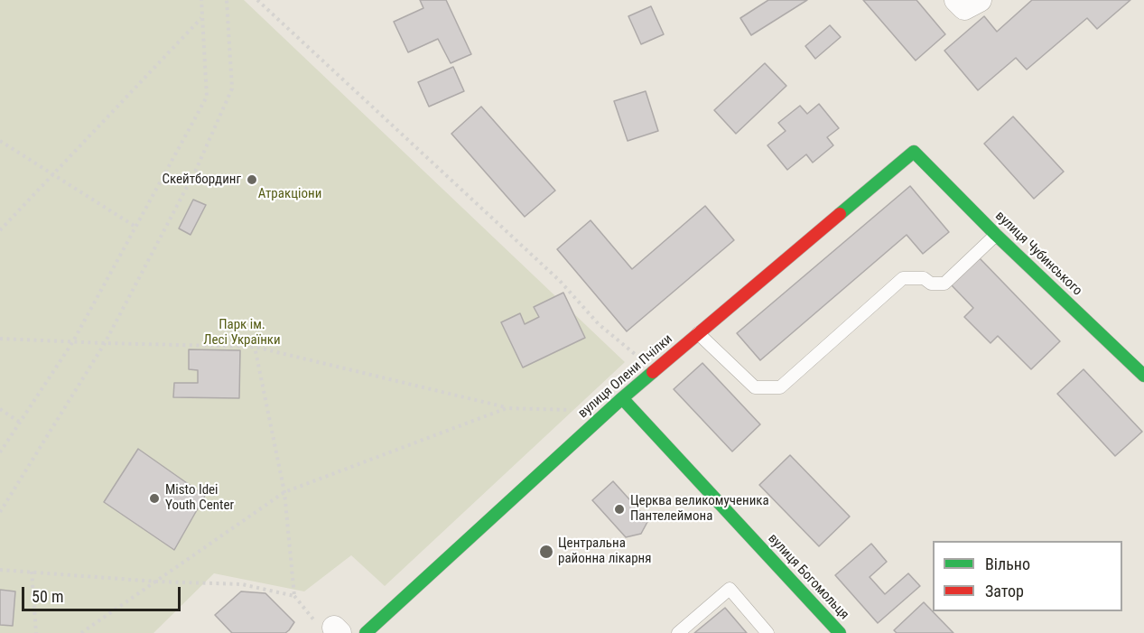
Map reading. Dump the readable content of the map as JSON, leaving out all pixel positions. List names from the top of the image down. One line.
{"streets":{"street":["вулиця Чубинського","вулиця Олени Пчілки","вулиця Богомольця"]},"crossings":[["вулиця Чубинського","вулиця Олени Пчілки"],["вулиця Олени Пчілки","вулиця Богомольця"]],"parks":["Атракціони","Парк ім. Лесі Українки"],"places":["Скейтбординг","Misto Idei Youth Center","Церква великомученика Пантелеймона","Центральна районна лікарня"],"legend":["Вільно","Затор"],"scale_bar":"50 m"}
